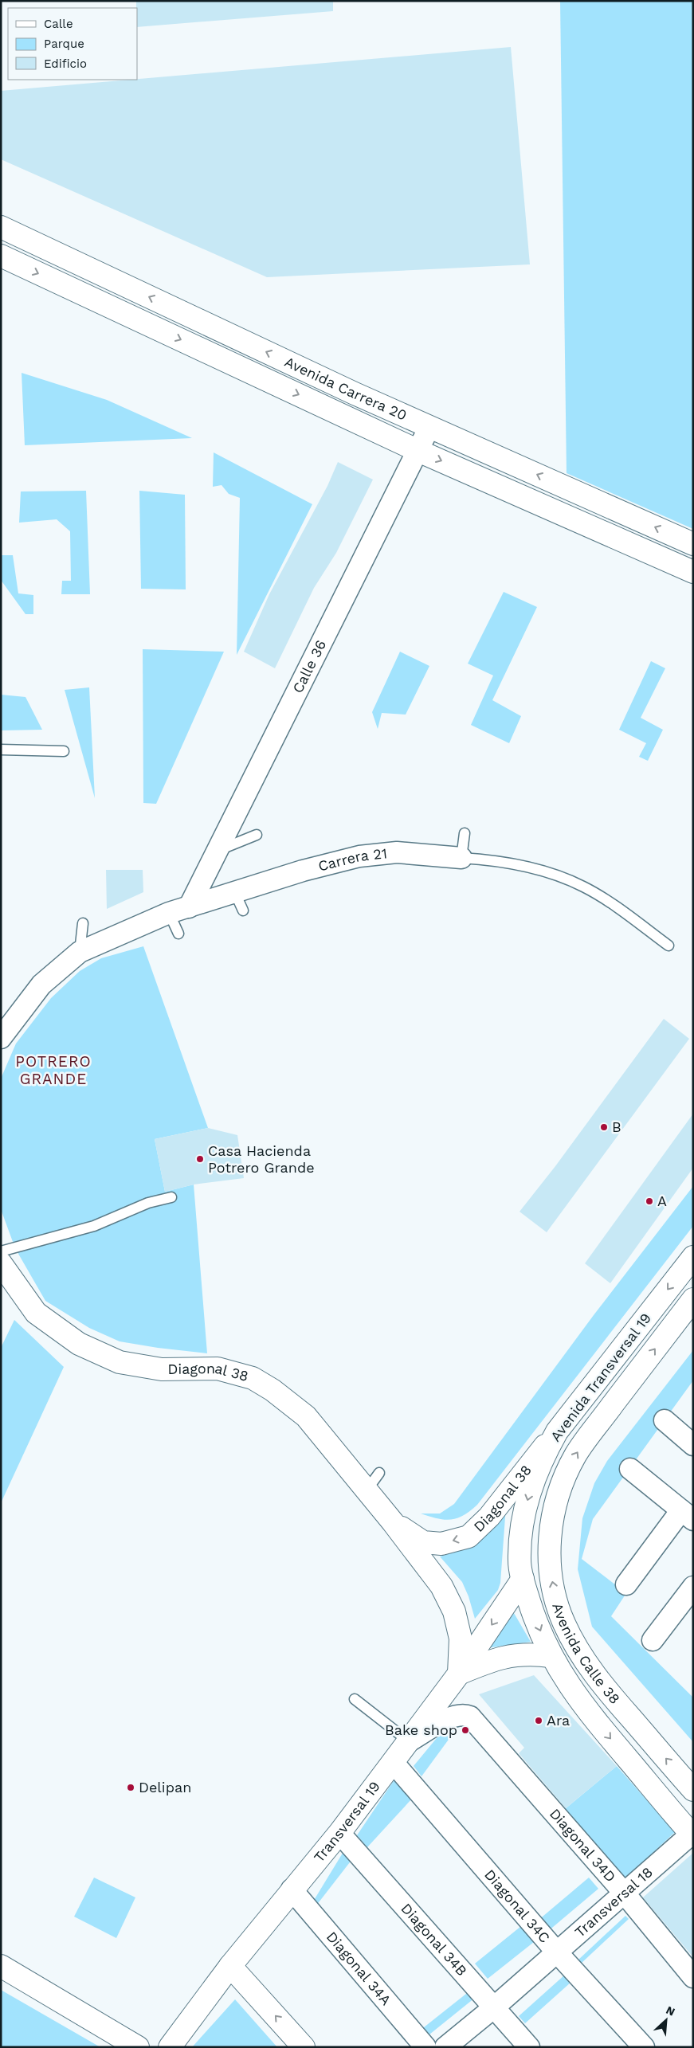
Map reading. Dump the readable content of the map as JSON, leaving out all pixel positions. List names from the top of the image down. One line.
{"streets":{"street":["Avenida Carrera 20","Calle 36","Carrera 21","Diagonal 38","Avenida Transversal 19","Avenida Calle 38","Transversal 19","Diagonal 34D","Transversal 18","Diagonal 34C","Diagonal 34B","Diagonal 34A"]},"crossings":[["Avenida Carrera 20","Calle 36"],["Calle 36","Carrera 21"],["Diagonal 38","Avenida Transversal 19"],["Diagonal 38","Transversal 19"],["Avenida Transversal 19","Avenida Calle 38"],["Avenida Transversal 19","Transversal 19"],["Avenida Calle 38","Transversal 19"],["Avenida Calle 38","Transversal 18"],["Transversal 19","Diagonal 34D"],["Transversal 19","Diagonal 34C"],["Transversal 19","Diagonal 34B"],["Transversal 19","Diagonal 34A"],["Diagonal 34D","Transversal 18"],["Transversal 18","Diagonal 34C"],["Transversal 18","Diagonal 34B"]],"districts":["POTRERO GRANDE"],"places":["B","Casa Hacienda Potrero Grande","A","Ara","Bake shop","Delipan"],"legend":["Calle","Parque","Edificio"],"north":"top right"}
